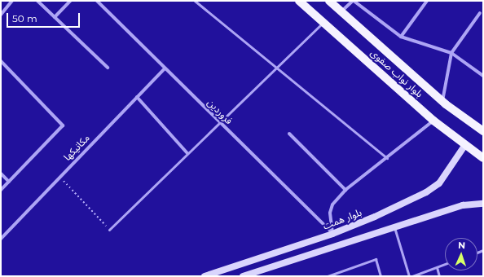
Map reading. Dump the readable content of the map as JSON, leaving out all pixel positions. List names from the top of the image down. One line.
{"streets":{"main road":["بلوار نواب صفوی"],"street":["فروردین","مکانیکها","بلوار همت"]},"crossings":[["بلوار نواب صفوی","بلوار همت"],["فروردین","مکانیکها"],["فروردین","بلوار همت"]],"scale_bar":"50 m","north":"top"}
